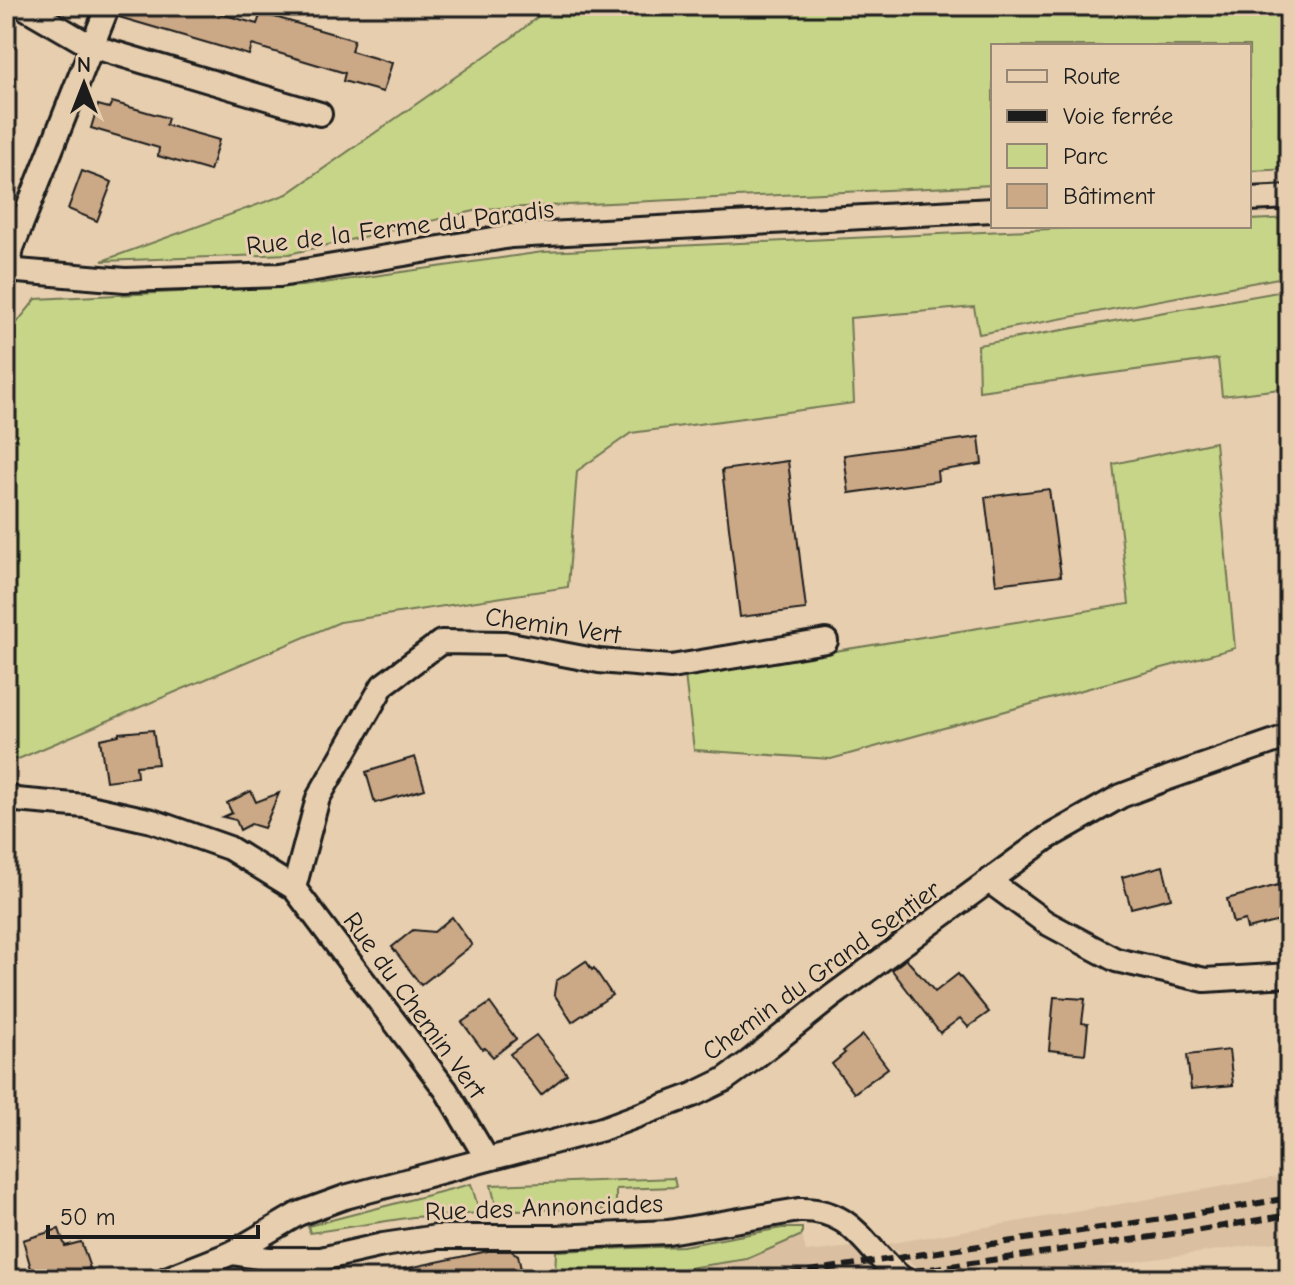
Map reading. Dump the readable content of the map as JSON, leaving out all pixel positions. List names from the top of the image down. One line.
{"streets":{"street":["Rue de la Ferme du Paradis","Chemin Vert","Chemin du Grand Sentier","Rue du Chemin Vert","Rue des Annonciades"]},"crossings":[["Chemin Vert","Rue du Chemin Vert"],["Chemin du Grand Sentier","Rue du Chemin Vert"],["Chemin du Grand Sentier","Rue des Annonciades"]],"legend":["Route","Voie ferrée","Parc","Bâtiment"],"scale_bar":"50 m","north":"top"}
